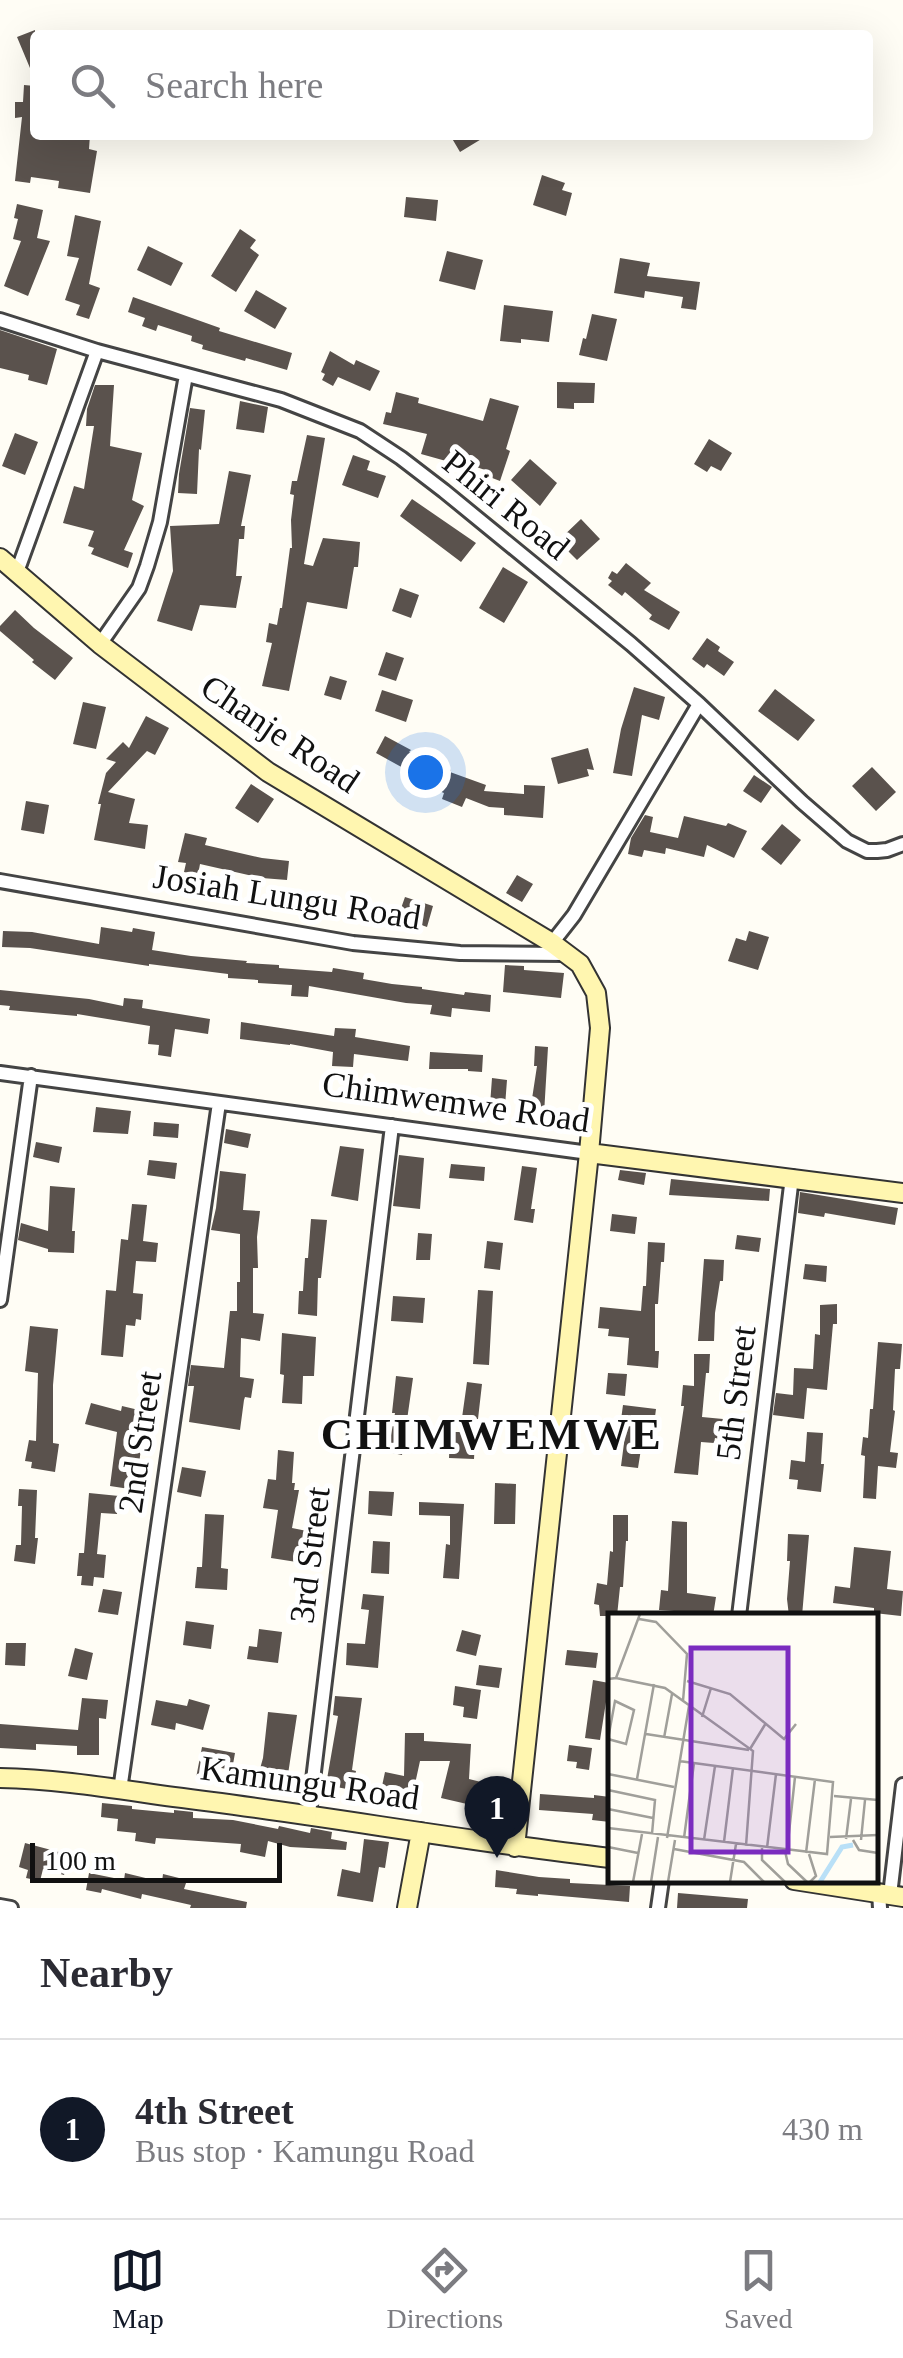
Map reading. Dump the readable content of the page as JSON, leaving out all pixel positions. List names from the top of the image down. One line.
{"streets":{"street":["Phiri Road","Chanje Road","Josiah Lungu Road","Chimwemwe Road","5th Street","2nd Street","3rd Street","Kamungu Road"]},"crossings":[["Chanje Road","Josiah Lungu Road"],["Chanje Road","Chimwemwe Road"],["Chanje Road","Kamungu Road"],["Chimwemwe Road","5th Street"],["Chimwemwe Road","2nd Street"],["Chimwemwe Road","3rd Street"],["2nd Street","Kamungu Road"],["3rd Street","Kamungu Road"]],"districts":["CHIMWEMWE"],"scale_bar":"100 m","page":{"search":"Search here","pins":"1","scale":"100 m","heading":"Nearby","list":[{"mark":"1","name":"4th Street","note":"Bus stop · Kamungu Road","value":"430 m"}],"nav":["Map","Directions","Saved"]}}
